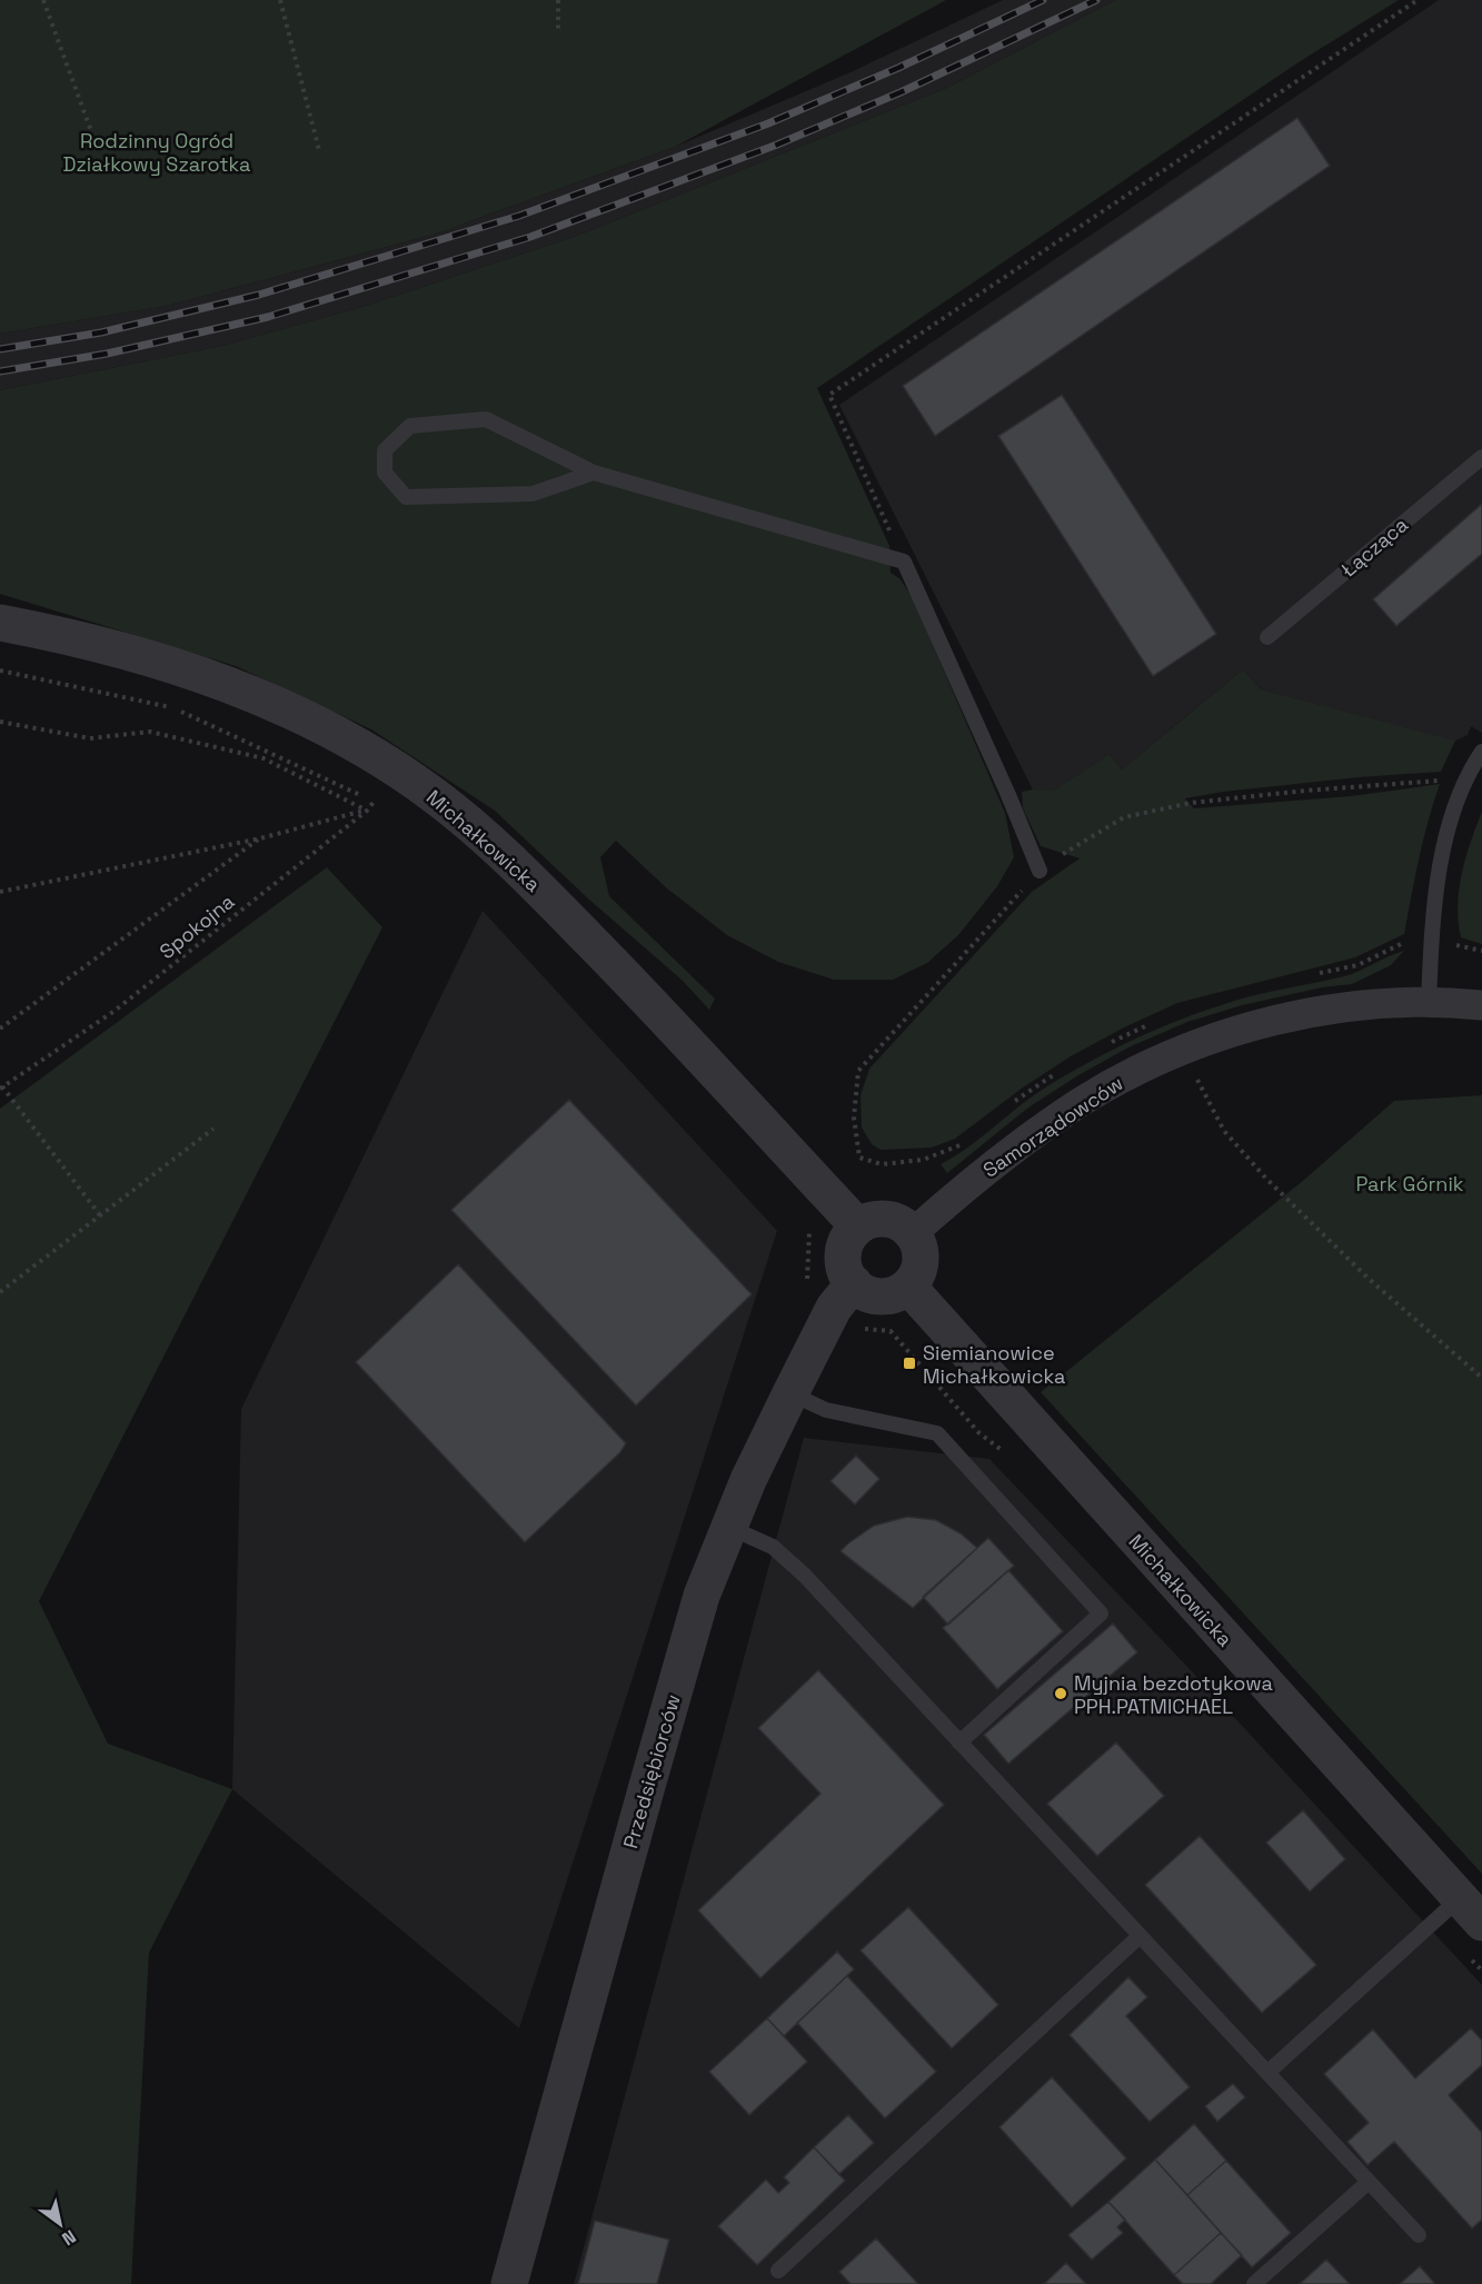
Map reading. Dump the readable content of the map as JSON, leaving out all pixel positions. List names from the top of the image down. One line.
{"streets":{"street":["Michałkowicka","Samorządowców","Przedsiębiorców"],"lane":["Łącząca"],"path":["Spokojna"]},"crossings":[["Michałkowicka","Spokojna"],["Michałkowicka","Samorządowców"],["Michałkowicka","Przedsiębiorców"],["Samorządowców","Przedsiębiorców"]],"parks":["Rodzinny Ogród Działkowy Szarotka","Park Górnik"],"places":{"transit":["Siemianowice Michałkowicka"],"other":["Myjnia bezdotykowa PPH.PATMICHAEL"]},"north":"bottom right"}
